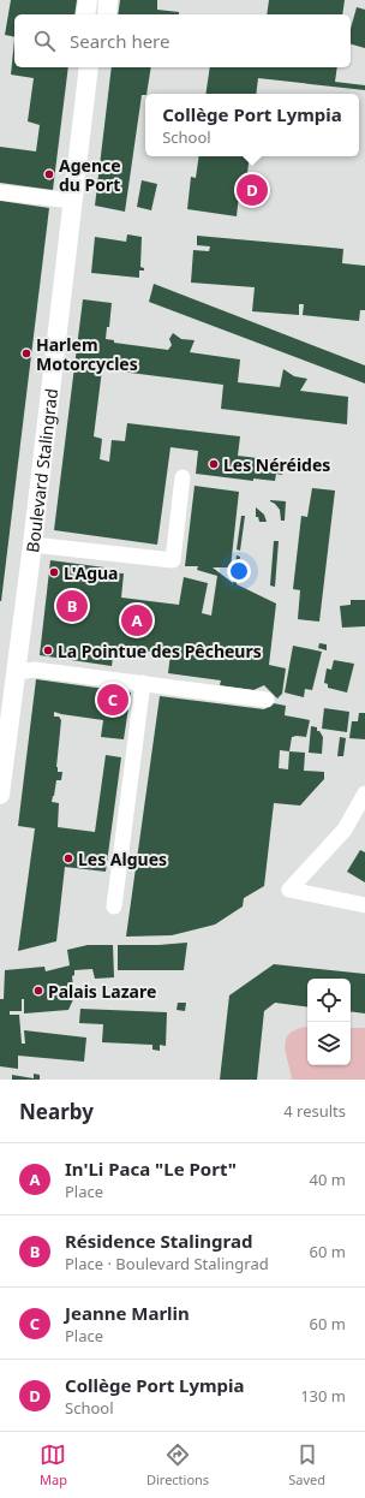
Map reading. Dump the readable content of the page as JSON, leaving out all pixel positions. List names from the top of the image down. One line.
{"streets":{"street":["Boulevard Stalingrad"]},"places":["Agence du Port","Harlem Motorcycles","Les Néréides","L'Agua","La Pointue des Pêcheurs","Les Algues","Palais Lazare"],"page":{"search":"Search here","popup":["Collège Port Lympia","School"],"pins":["D","B","A","C"],"heading":["Nearby","4 results"],"list":[{"mark":"A","name":"In'Li Paca \"Le Port\"","note":"Place","value":"40 m"},{"mark":"B","name":"Résidence Stalingrad","note":"Place · Boulevard Stalingrad","value":"60 m"},{"mark":"C","name":"Jeanne Marlin","note":"Place","value":"60 m"},{"mark":"D","name":"Collège Port Lympia","note":"School","value":"130 m"}],"nav":["Map","Directions","Saved"]}}
